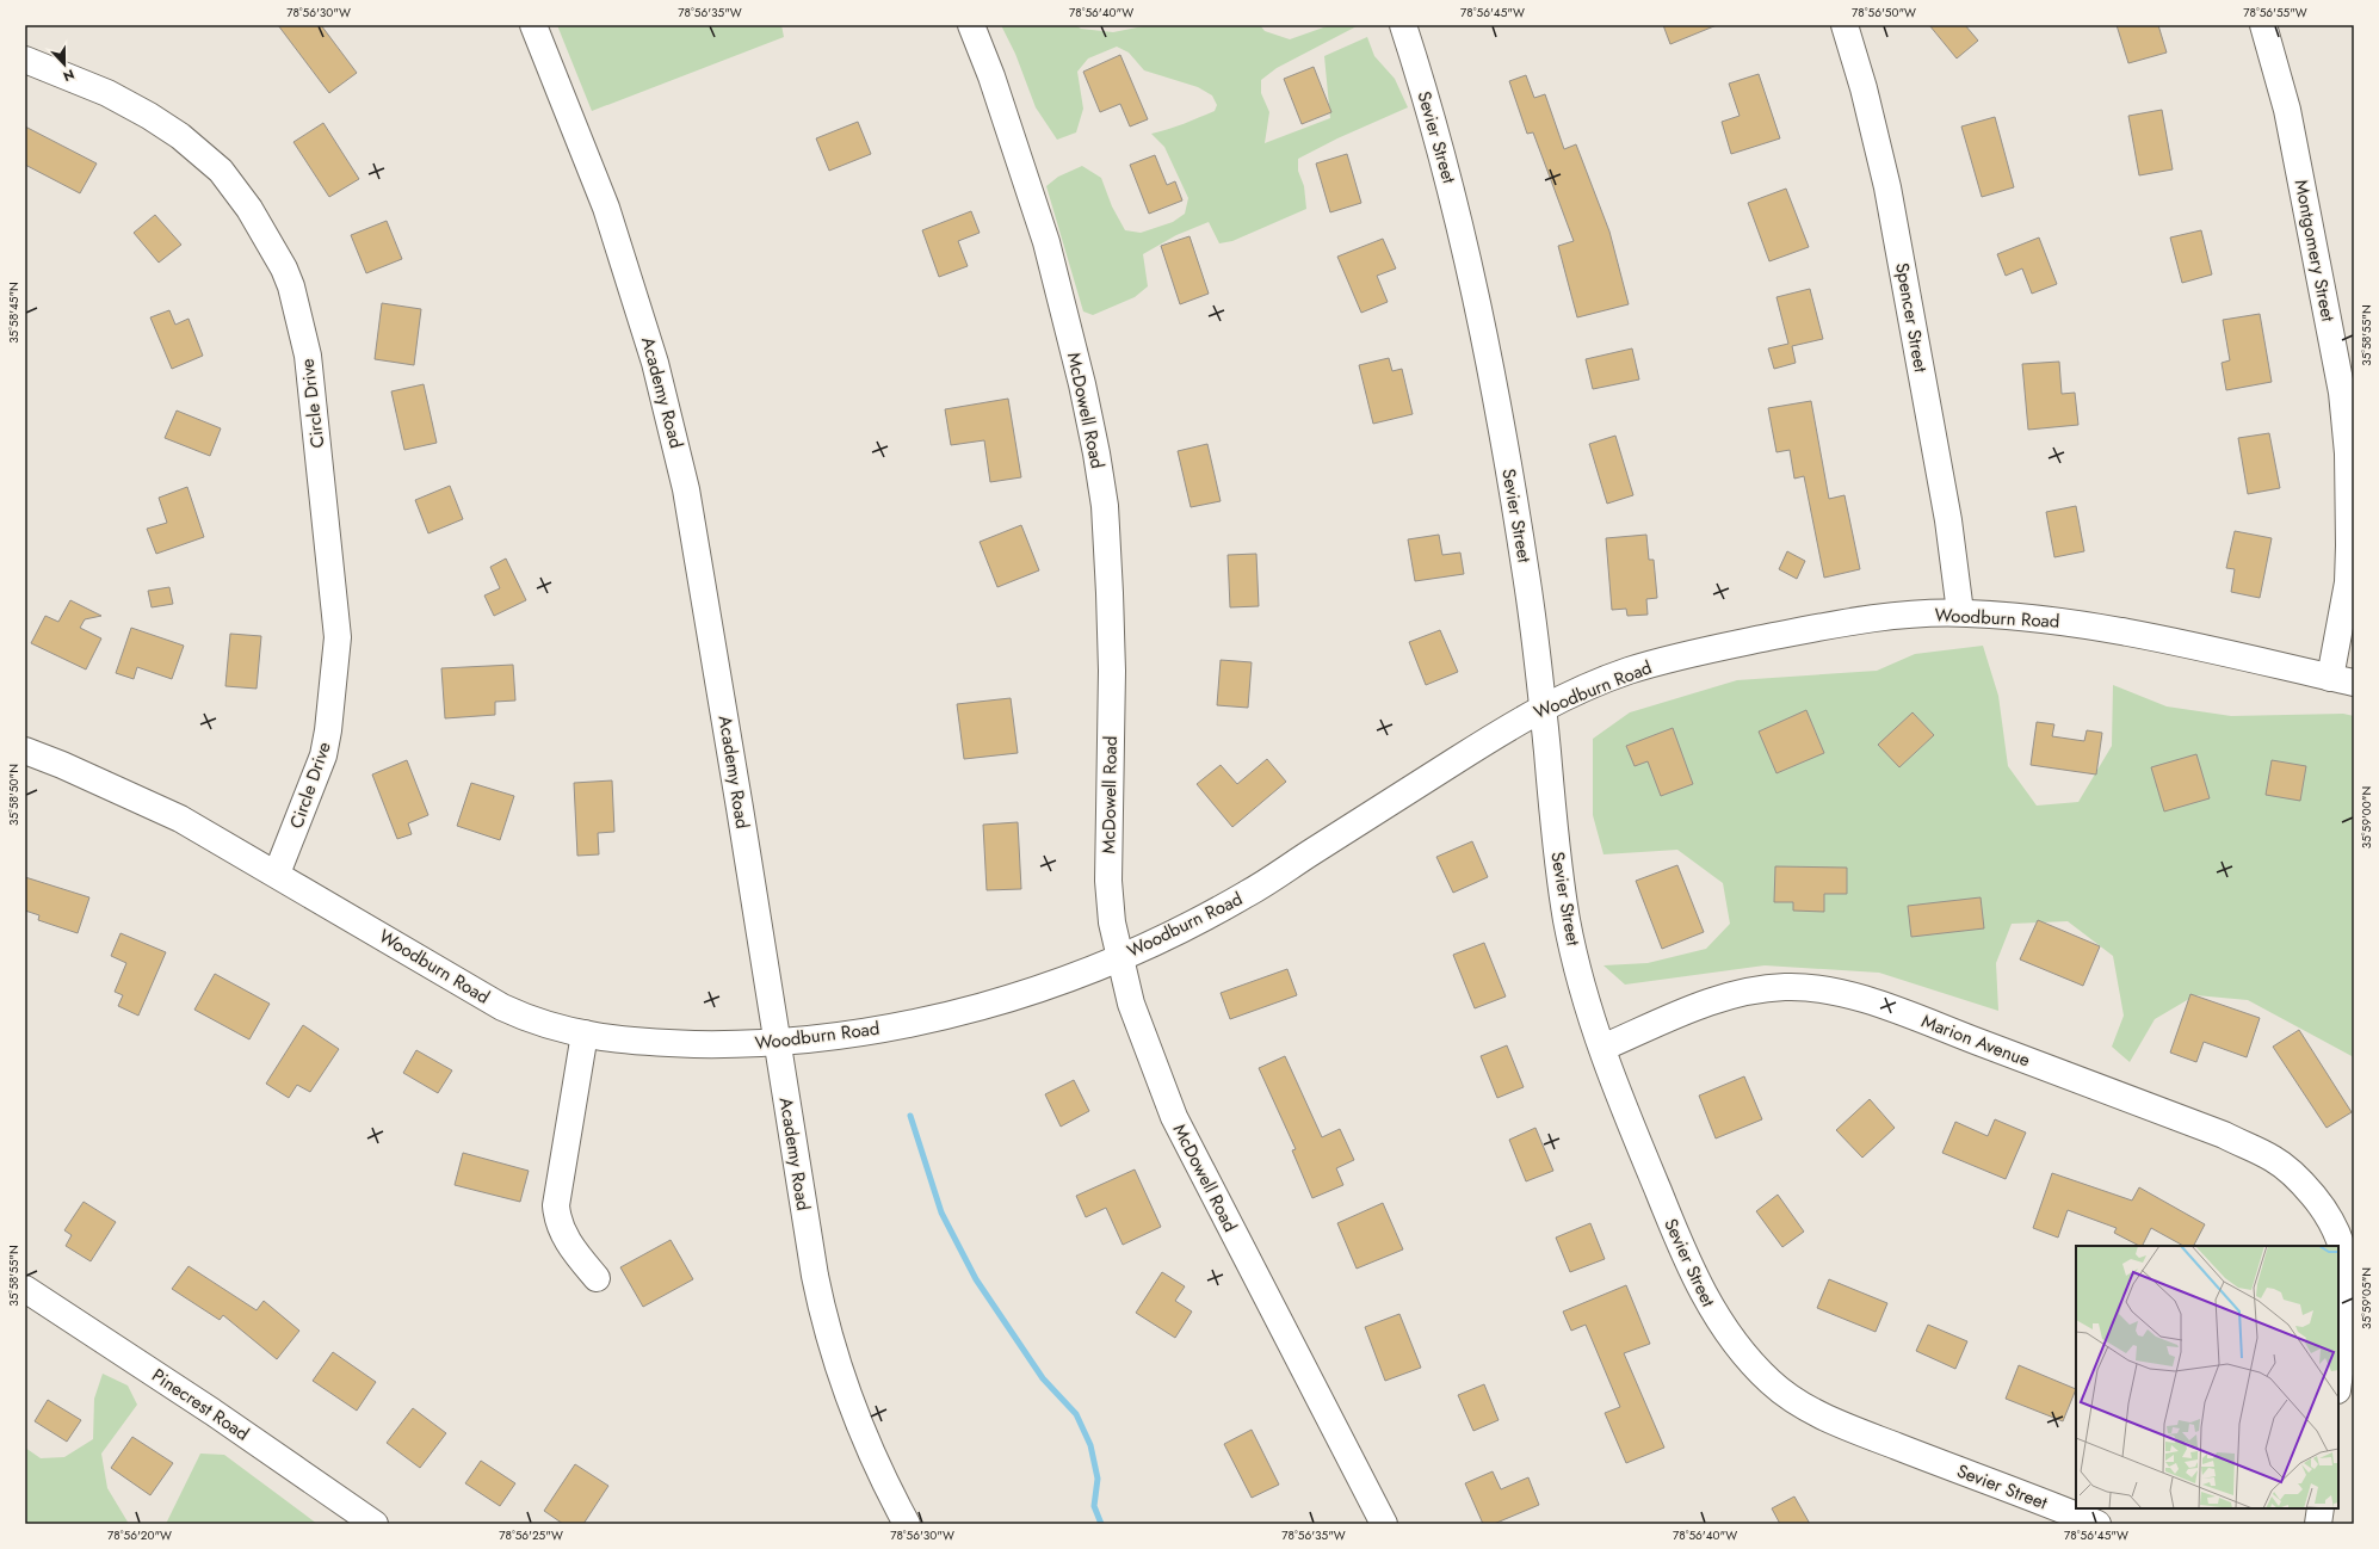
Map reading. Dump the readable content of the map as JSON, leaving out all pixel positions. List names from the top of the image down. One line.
{"streets":{"street":["Sevier Street","Montgomery Street","Spencer Street","Academy Road","Circle Drive","McDowell Road","Woodburn Road","Marion Avenue","Pinecrest Road"]},"crossings":[["Sevier Street","Woodburn Road"],["Sevier Street","Marion Avenue"],["Montgomery Street","Woodburn Road"],["Spencer Street","Woodburn Road"],["Academy Road","Woodburn Road"],["Circle Drive","Woodburn Road"],["McDowell Road","Woodburn Road"]],"north":"bottom","coordinates":["78°56'30\"W","78°56'35\"W","78°56'40\"W","78°56'45\"W","78°56'50\"W","78°56'55\"W","35°58'45\"N","35°58'55\"N","35°58'50\"N","35°59'00\"N","35°59'05\"N","78°56'20\"W","78°56'25\"W"]}
